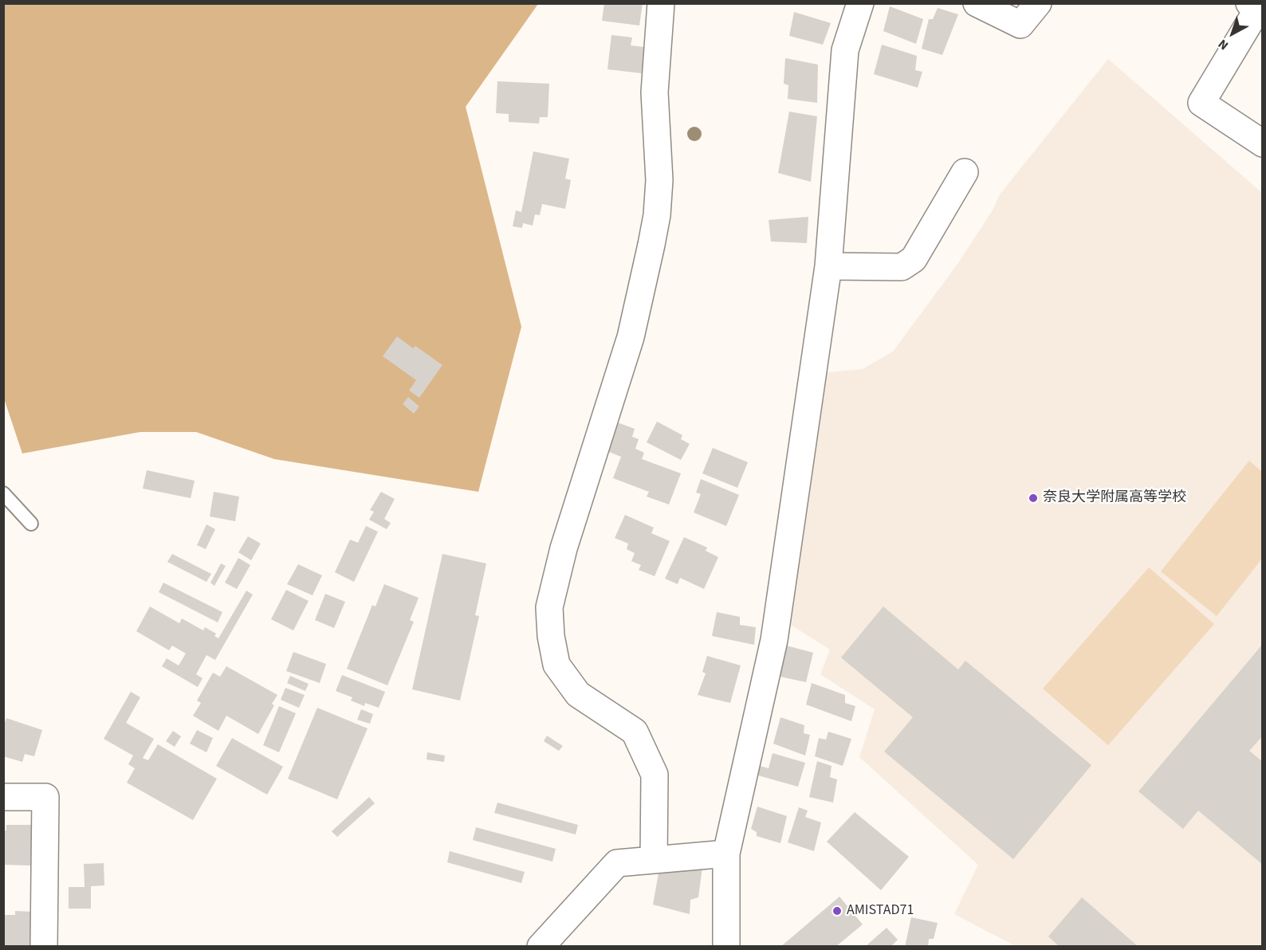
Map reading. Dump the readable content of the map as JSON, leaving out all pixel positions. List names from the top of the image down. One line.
{"places":["奈良大学附属高等学校","AMISTAD71"],"north":"bottom left"}
